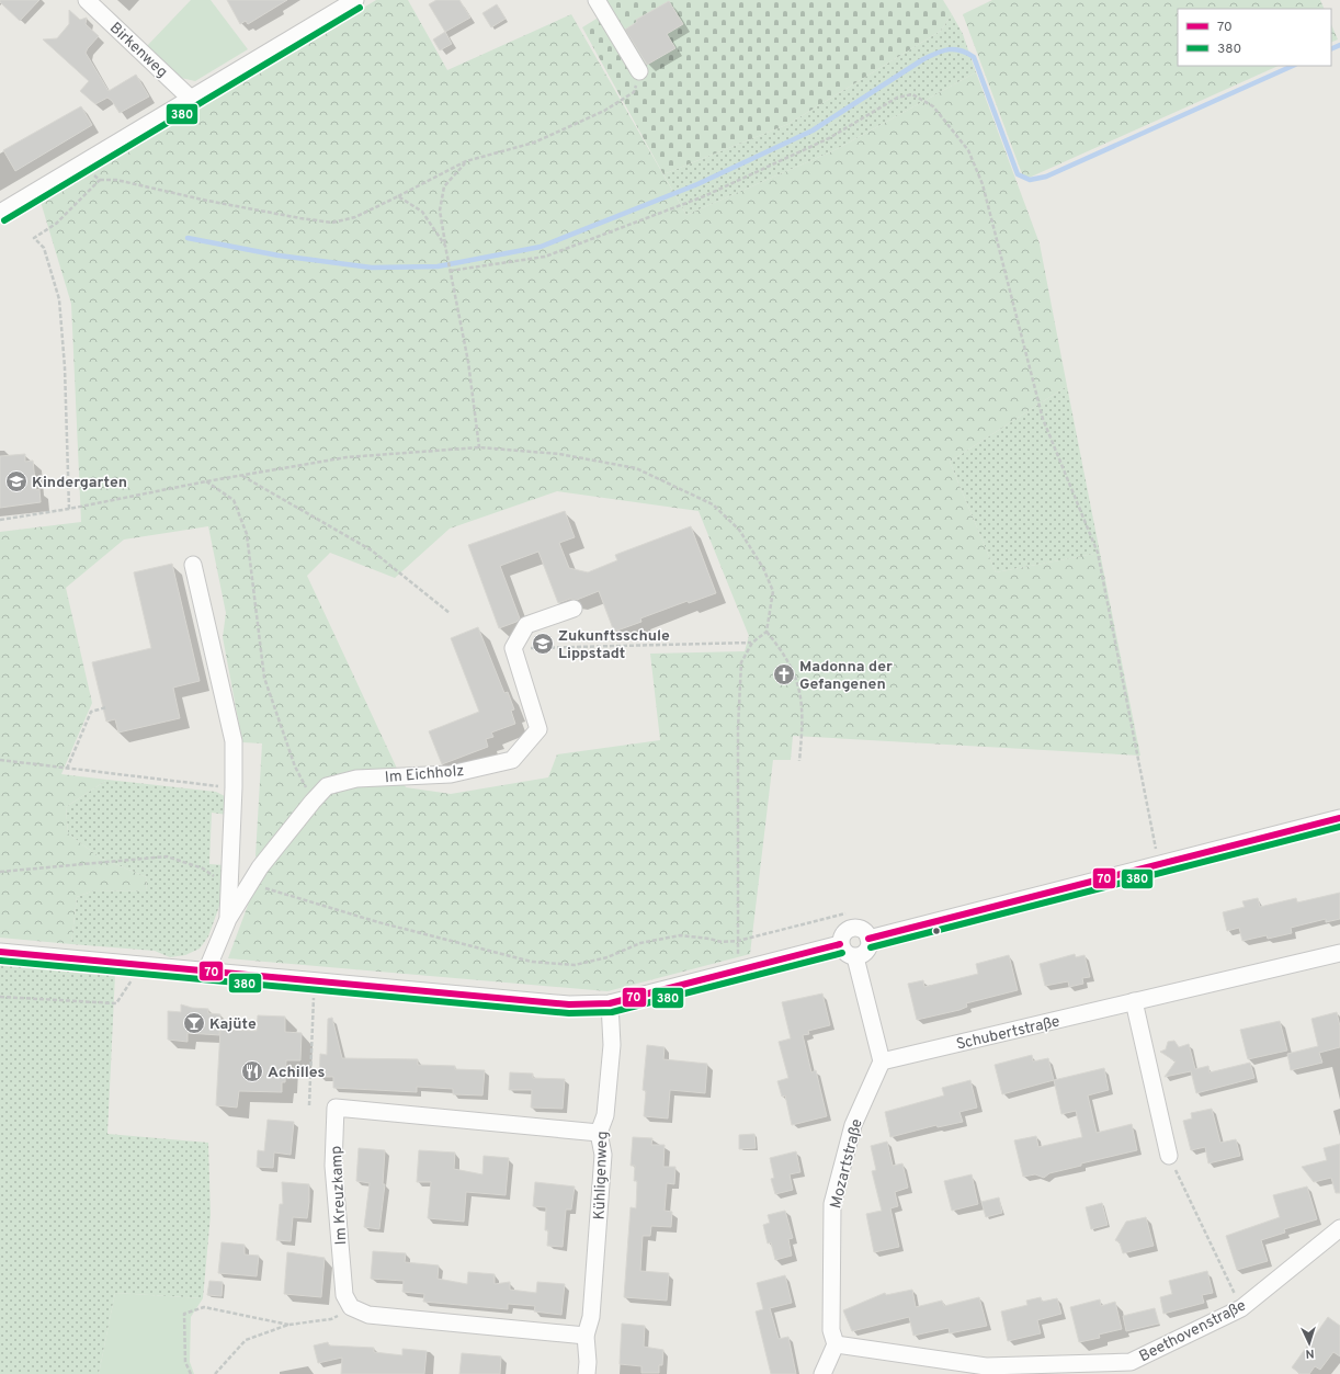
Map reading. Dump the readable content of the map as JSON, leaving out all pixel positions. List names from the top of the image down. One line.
{"streets":{"street":["Birkenweg","Im Eichholz","Schubertstraße","Mozartstraße","Kühligenweg","Im Kreuzkamp","Beethovenstraße"]},"crossings":[["Schubertstraße","Mozartstraße"],["Mozartstraße","Beethovenstraße"],["Kühligenweg","Im Kreuzkamp"]],"places":{"school or university":["Kindergarten","Zukunftsschule Lippstadt"],"church":["Madonna der Gefangenen"],"bar":["Kajüte"],"restaurant":["Achilles"]},"lines":["transit line 380","transit line 70"],"legend":["70","380"],"north":"bottom"}
